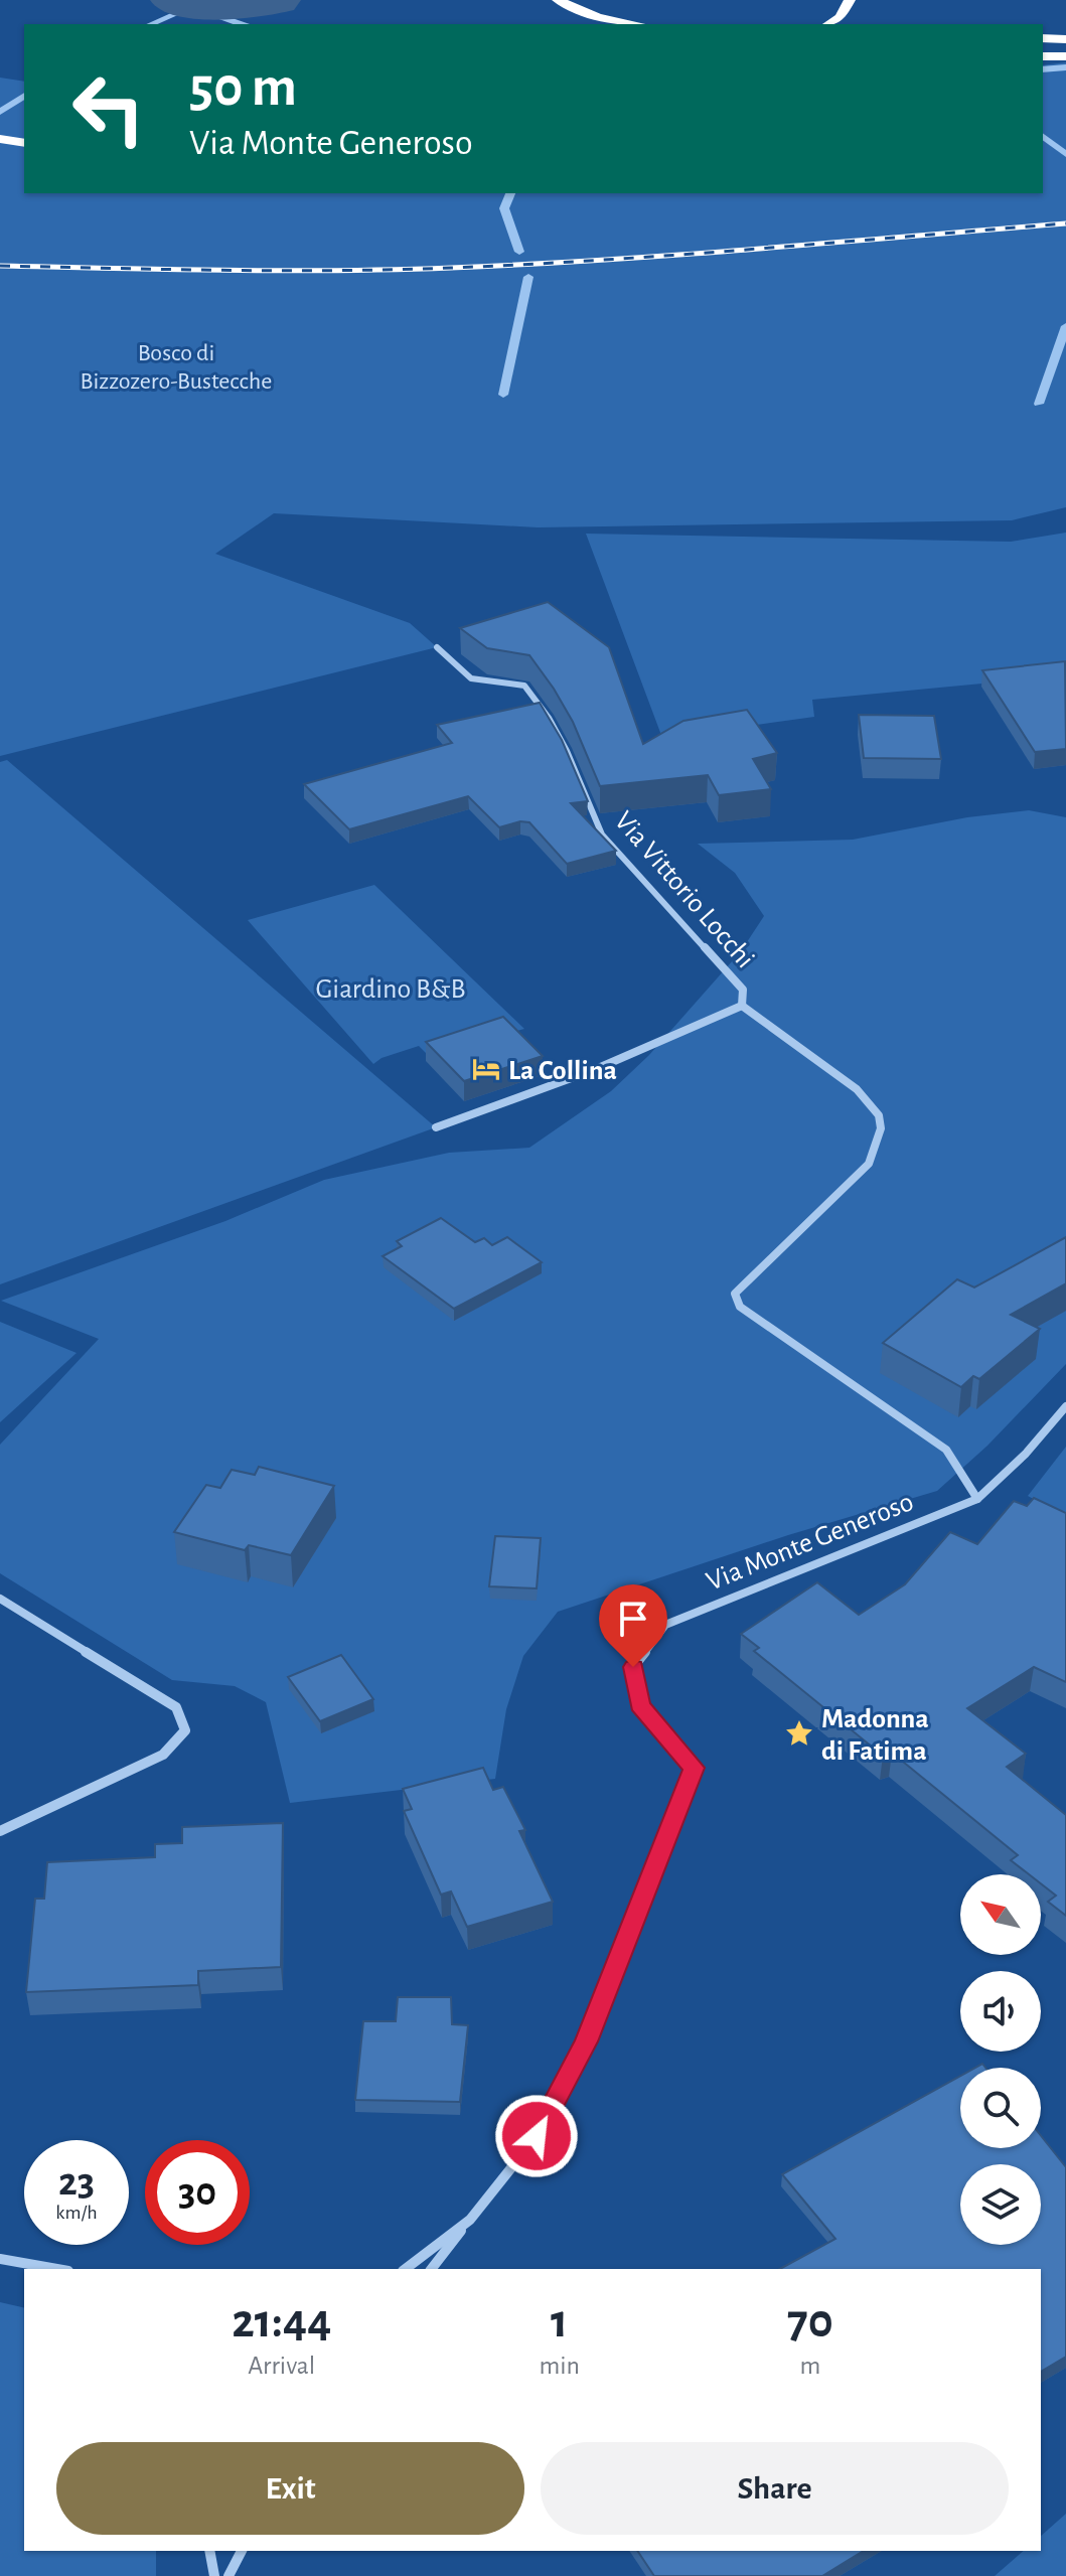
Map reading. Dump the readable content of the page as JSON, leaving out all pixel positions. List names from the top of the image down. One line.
{"streets":{"street":["Via Vittorio Locchi","Via Monte Generoso"]},"parks":["Bosco di Bizzozero-Bustecche","Giardino B&B"],"places":{"hotel":["La Collina"],"place":["Madonna di Fatima"]},"north":"top left","page":{"turn":["50 m","Via Monte Generoso"],"speed":"23 km/h","limit":"30","eta":["21:44","Arrival","1","min","70","m"],"buttons":["Exit","Share"]}}
